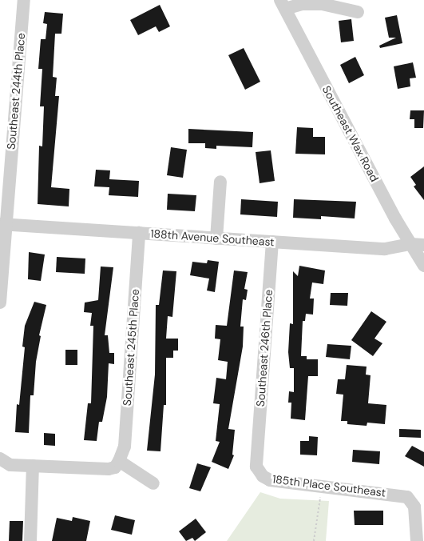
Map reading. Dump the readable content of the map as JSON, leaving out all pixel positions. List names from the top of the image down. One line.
{"streets":{"street":["Southeast 244th Place","Southeast Wax Road","188th Avenue Southeast","Southeast 245th Place","Southeast 246th Place","185th Place Southeast"]},"crossings":[["Southeast 244th Place","188th Avenue Southeast"],["Southeast Wax Road","188th Avenue Southeast"],["188th Avenue Southeast","Southeast 245th Place"],["188th Avenue Southeast","Southeast 246th Place"],["Southeast 246th Place","185th Place Southeast"]]}
